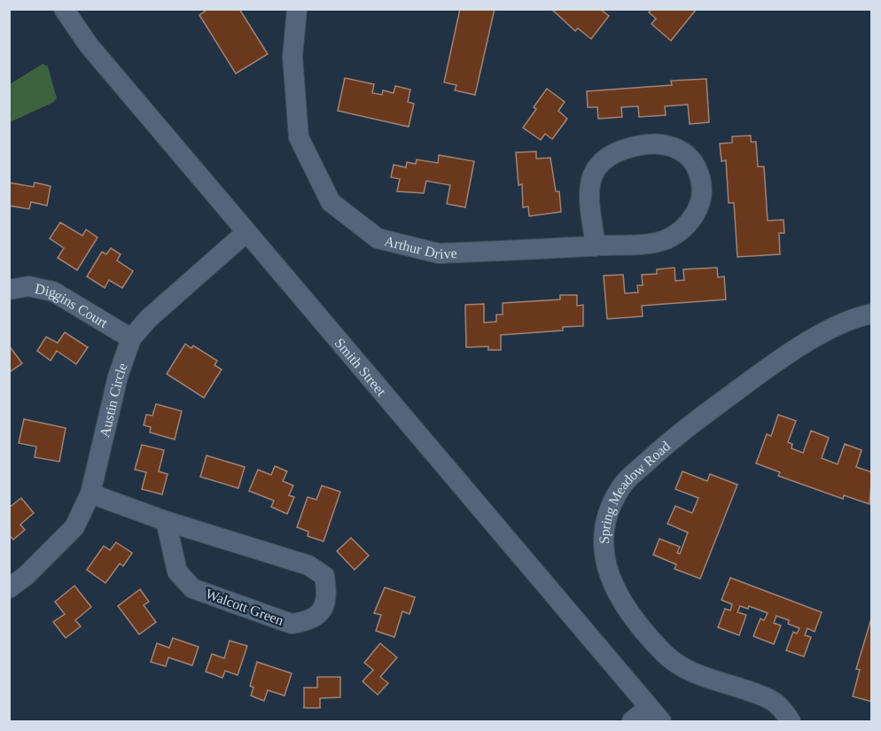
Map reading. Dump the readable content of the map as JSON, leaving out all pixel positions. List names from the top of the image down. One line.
{"streets":{"street":["Arthur Drive","Diggins Court","Smith Street","Austin Circle","Spring Meadow Road","Walcott Green"]},"crossings":[["Diggins Court","Austin Circle"],["Smith Street","Austin Circle"],["Austin Circle","Walcott Green"]]}
